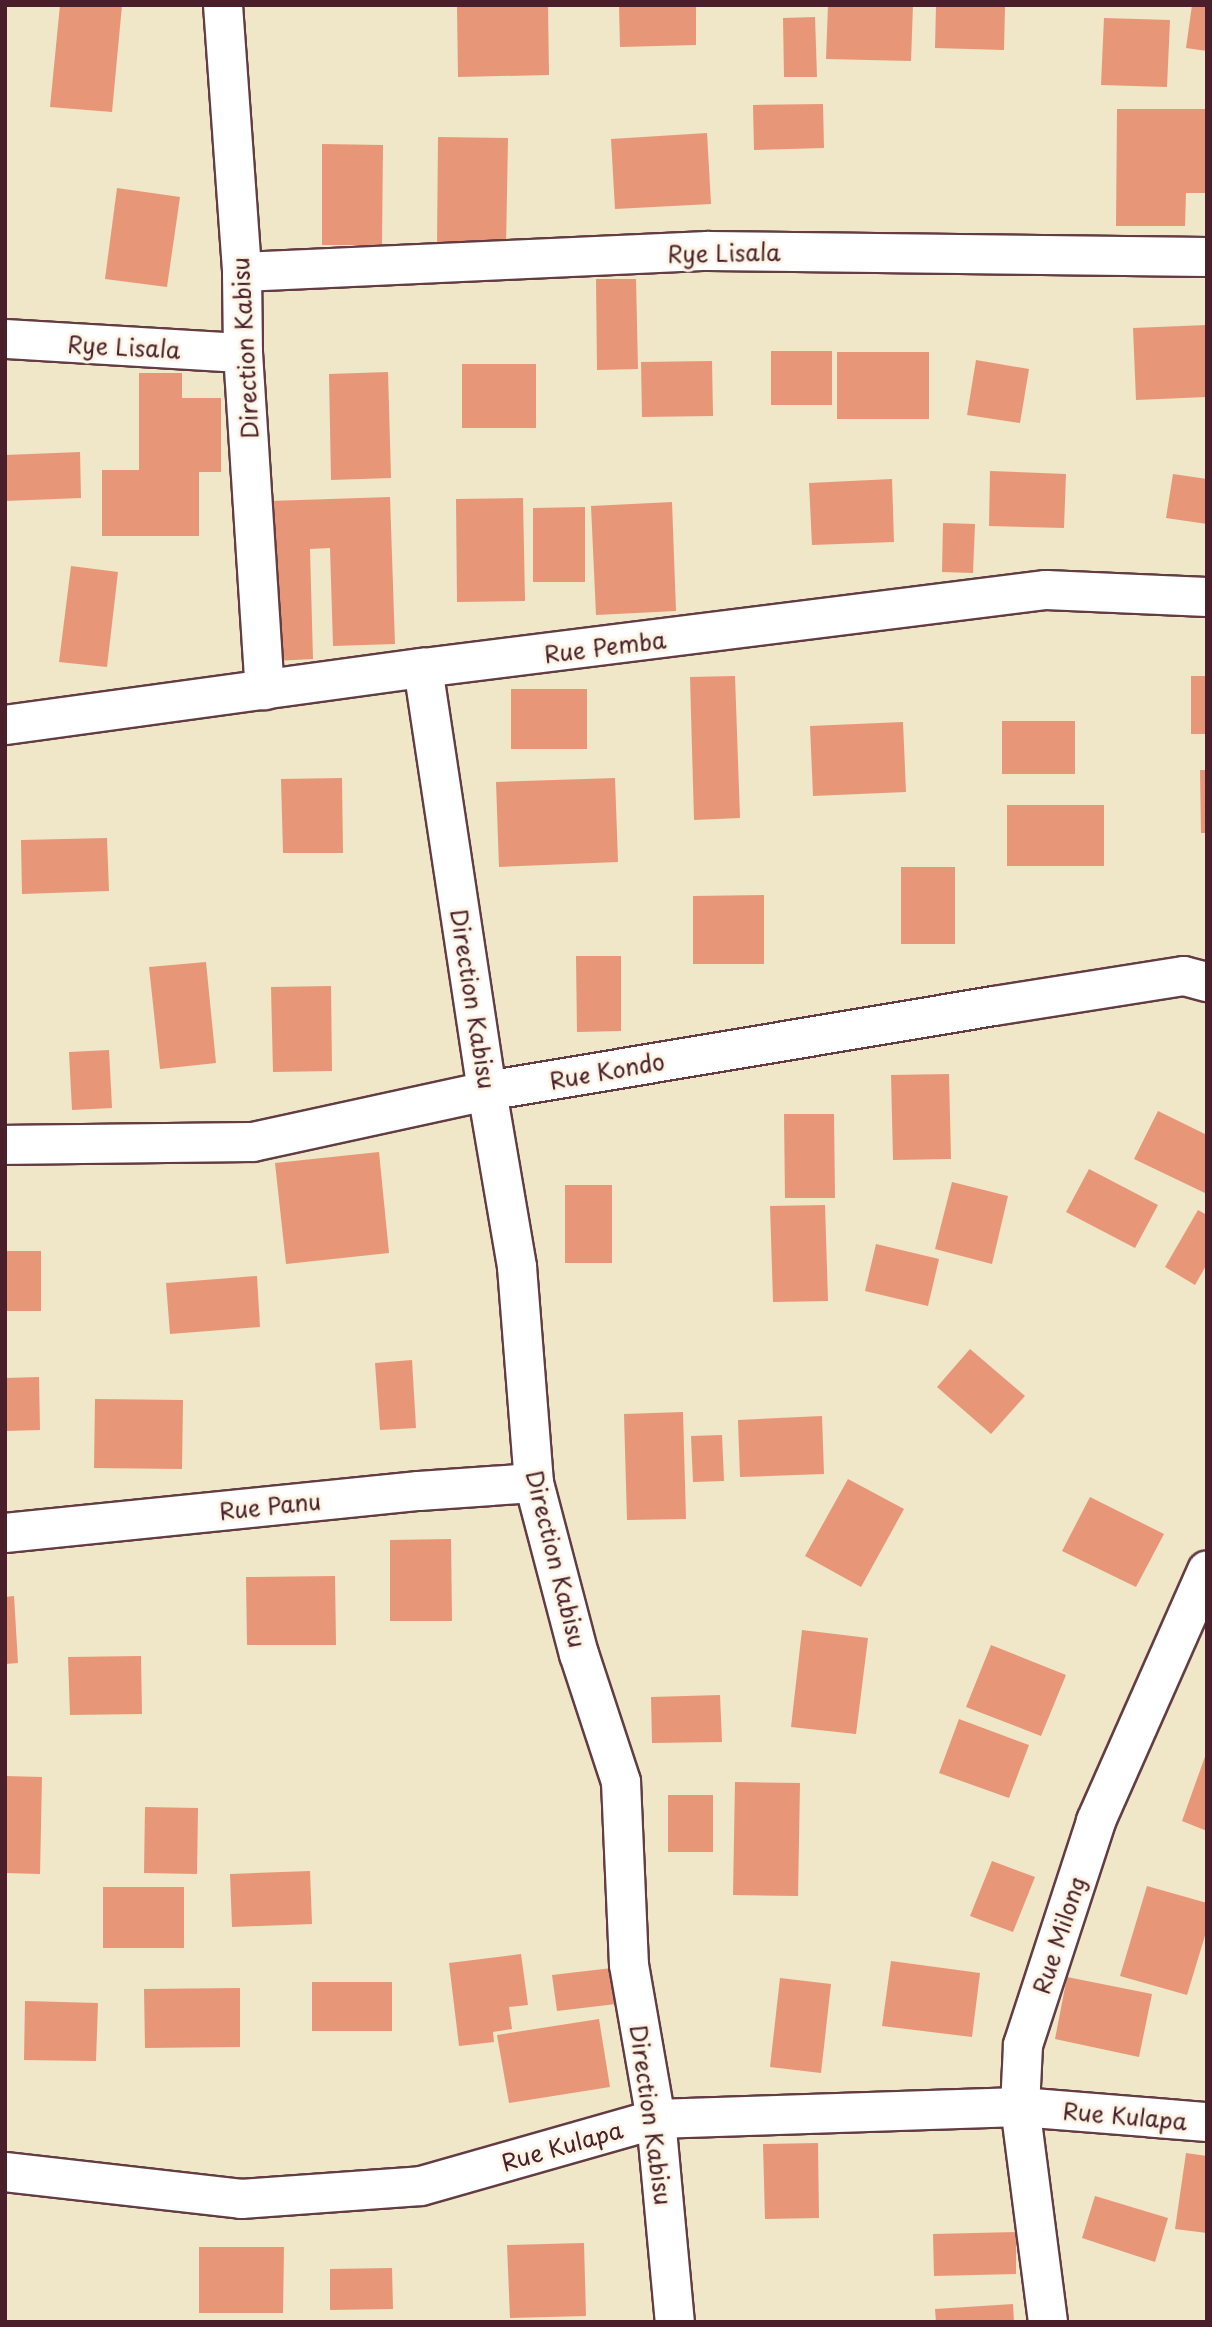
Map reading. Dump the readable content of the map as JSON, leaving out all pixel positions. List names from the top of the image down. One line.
{"streets":{"street":["Rye Lisala","Direction Kabisu","Rue Pemba","Rue Kondo","Rue Panu","Rue Milong","Rue Kulapa"]},"crossings":[["Rye Lisala","Direction Kabisu"],["Direction Kabisu","Rue Pemba"],["Direction Kabisu","Rue Kondo"],["Direction Kabisu","Rue Panu"],["Direction Kabisu","Rue Kulapa"],["Rue Milong","Rue Kulapa"]]}
